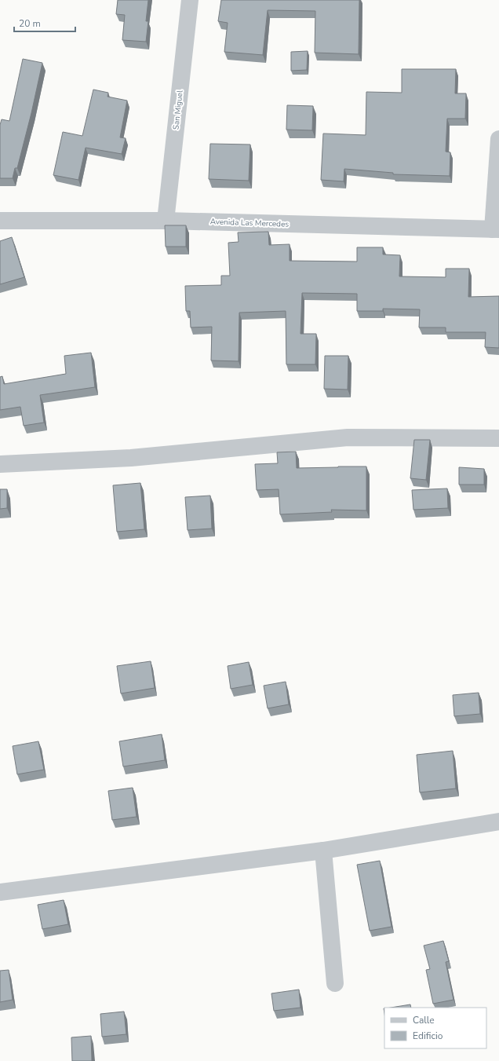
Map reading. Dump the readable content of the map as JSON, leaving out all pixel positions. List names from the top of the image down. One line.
{"streets":{"street":["San Miguel","Avenida Las Mercedes"]},"crossings":[["San Miguel","Avenida Las Mercedes"]],"legend":["Calle","Edificio"],"scale_bar":"20 m"}
